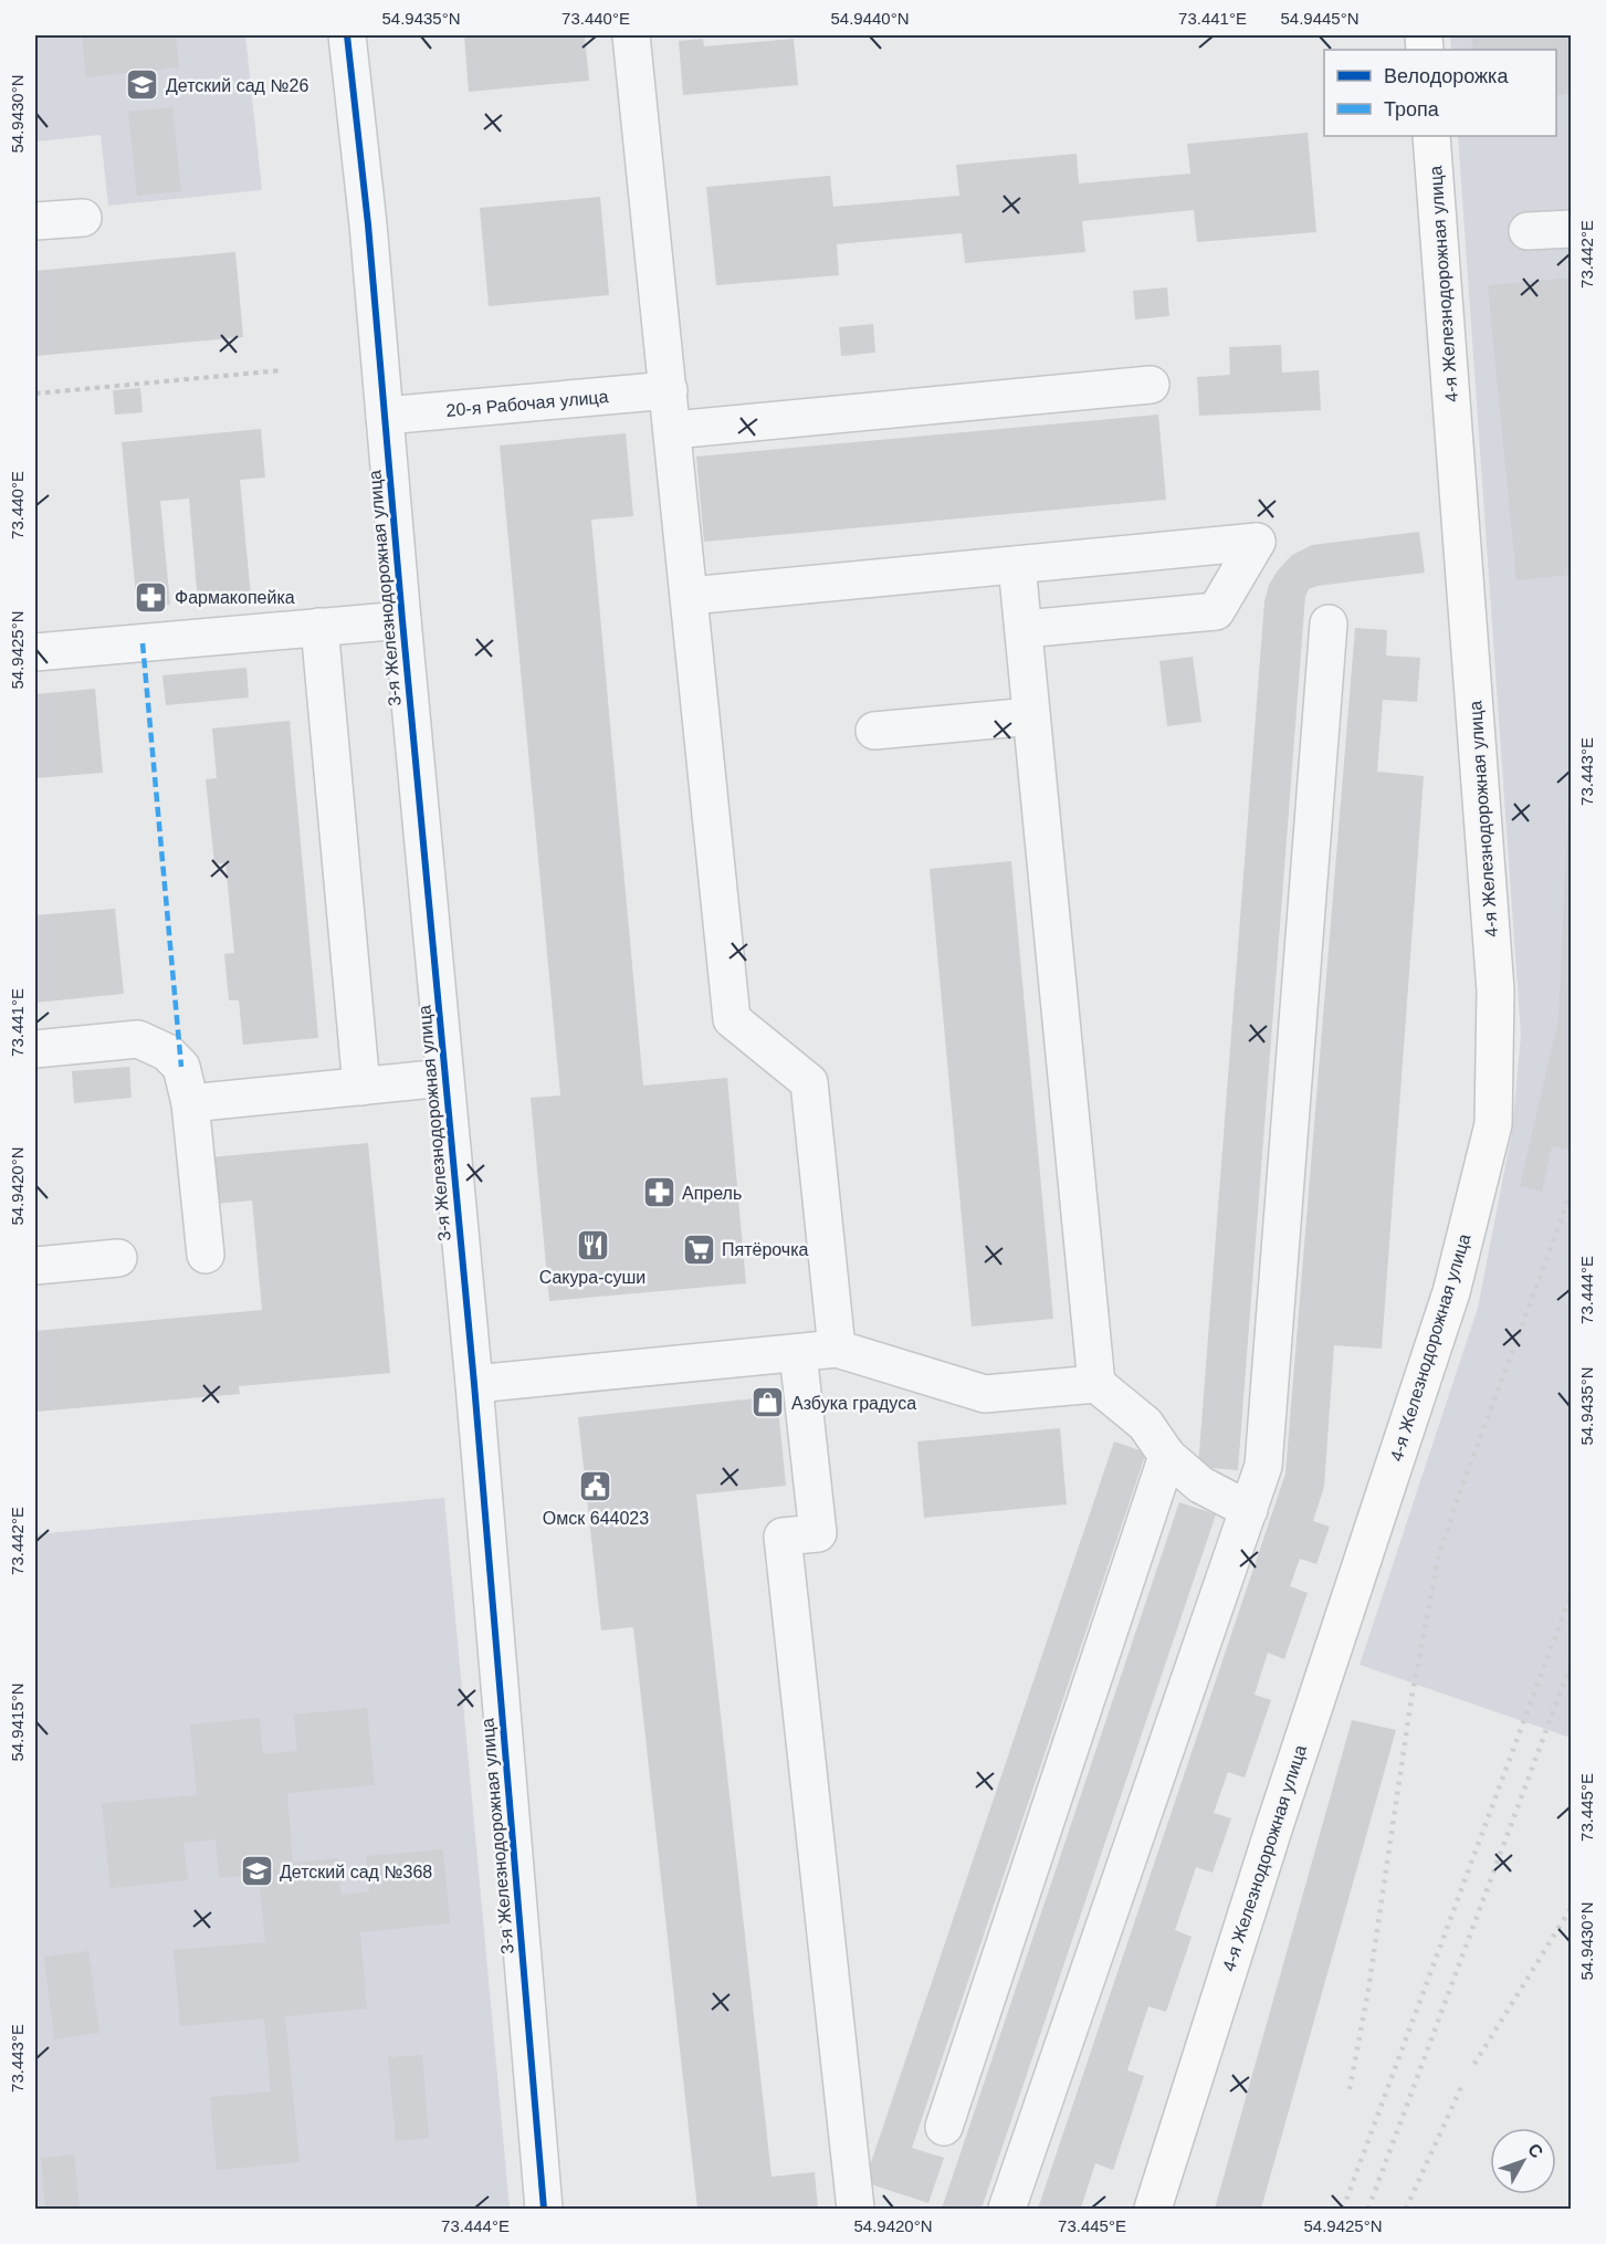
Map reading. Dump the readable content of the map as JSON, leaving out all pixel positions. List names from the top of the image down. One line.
{"streets":{"main road":["4-я Железнодорожная улица"],"street":["20-я Рабочая улица","3-я Железнодорожная улица"]},"crossings":[["20-я Рабочая улица","3-я Железнодорожная улица"]],"places":{"school or university":["Детский сад №26","Детский сад №368"],"pharmacy":["Фармакопейка","Апрель"],"restaurant":["Сакура-суши"],"supermarket":["Пятёрочка"],"shop":["Азбука градуса"],"public building":["Омск 644023"]},"legend":["Велодорожка","Тропа"],"north":"top right","coordinates":["54.9435°N","73.440°E","54.9440°N","73.441°E","54.9445°N","54.9430°N","73.442°E","54.9425°N","73.443°E","54.9420°N","73.444°E","54.9415°N","73.445°E"]}
